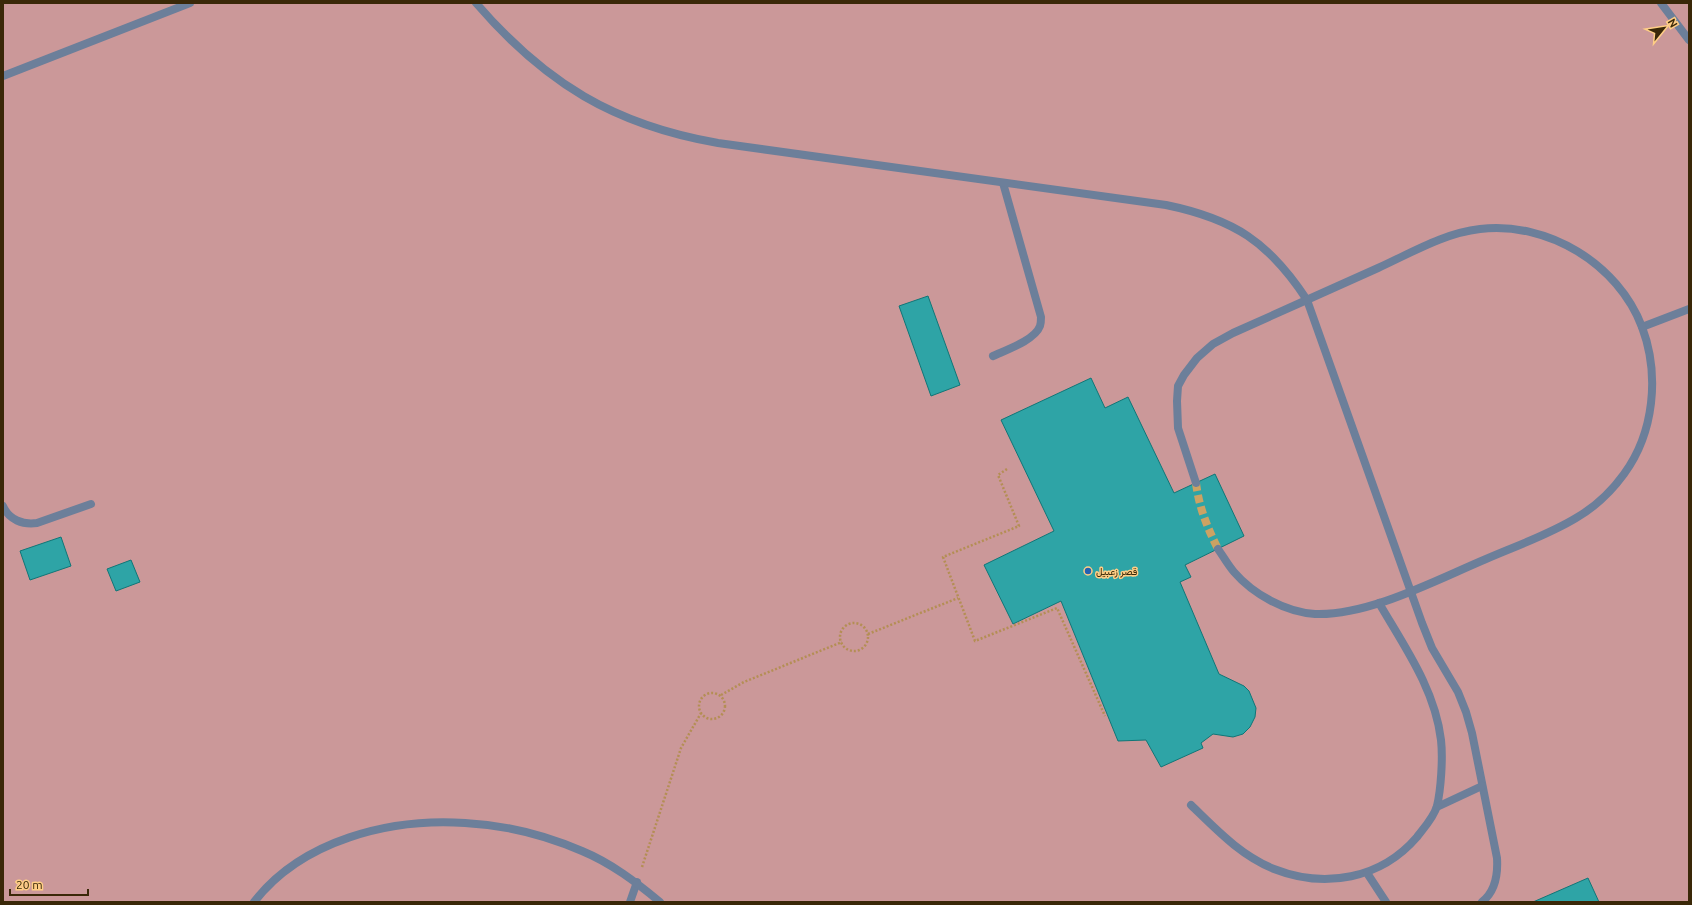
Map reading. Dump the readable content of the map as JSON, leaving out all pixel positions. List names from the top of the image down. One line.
{"places":["قصر زعبيل"],"scale_bar":"20 m","north":"top right"}
